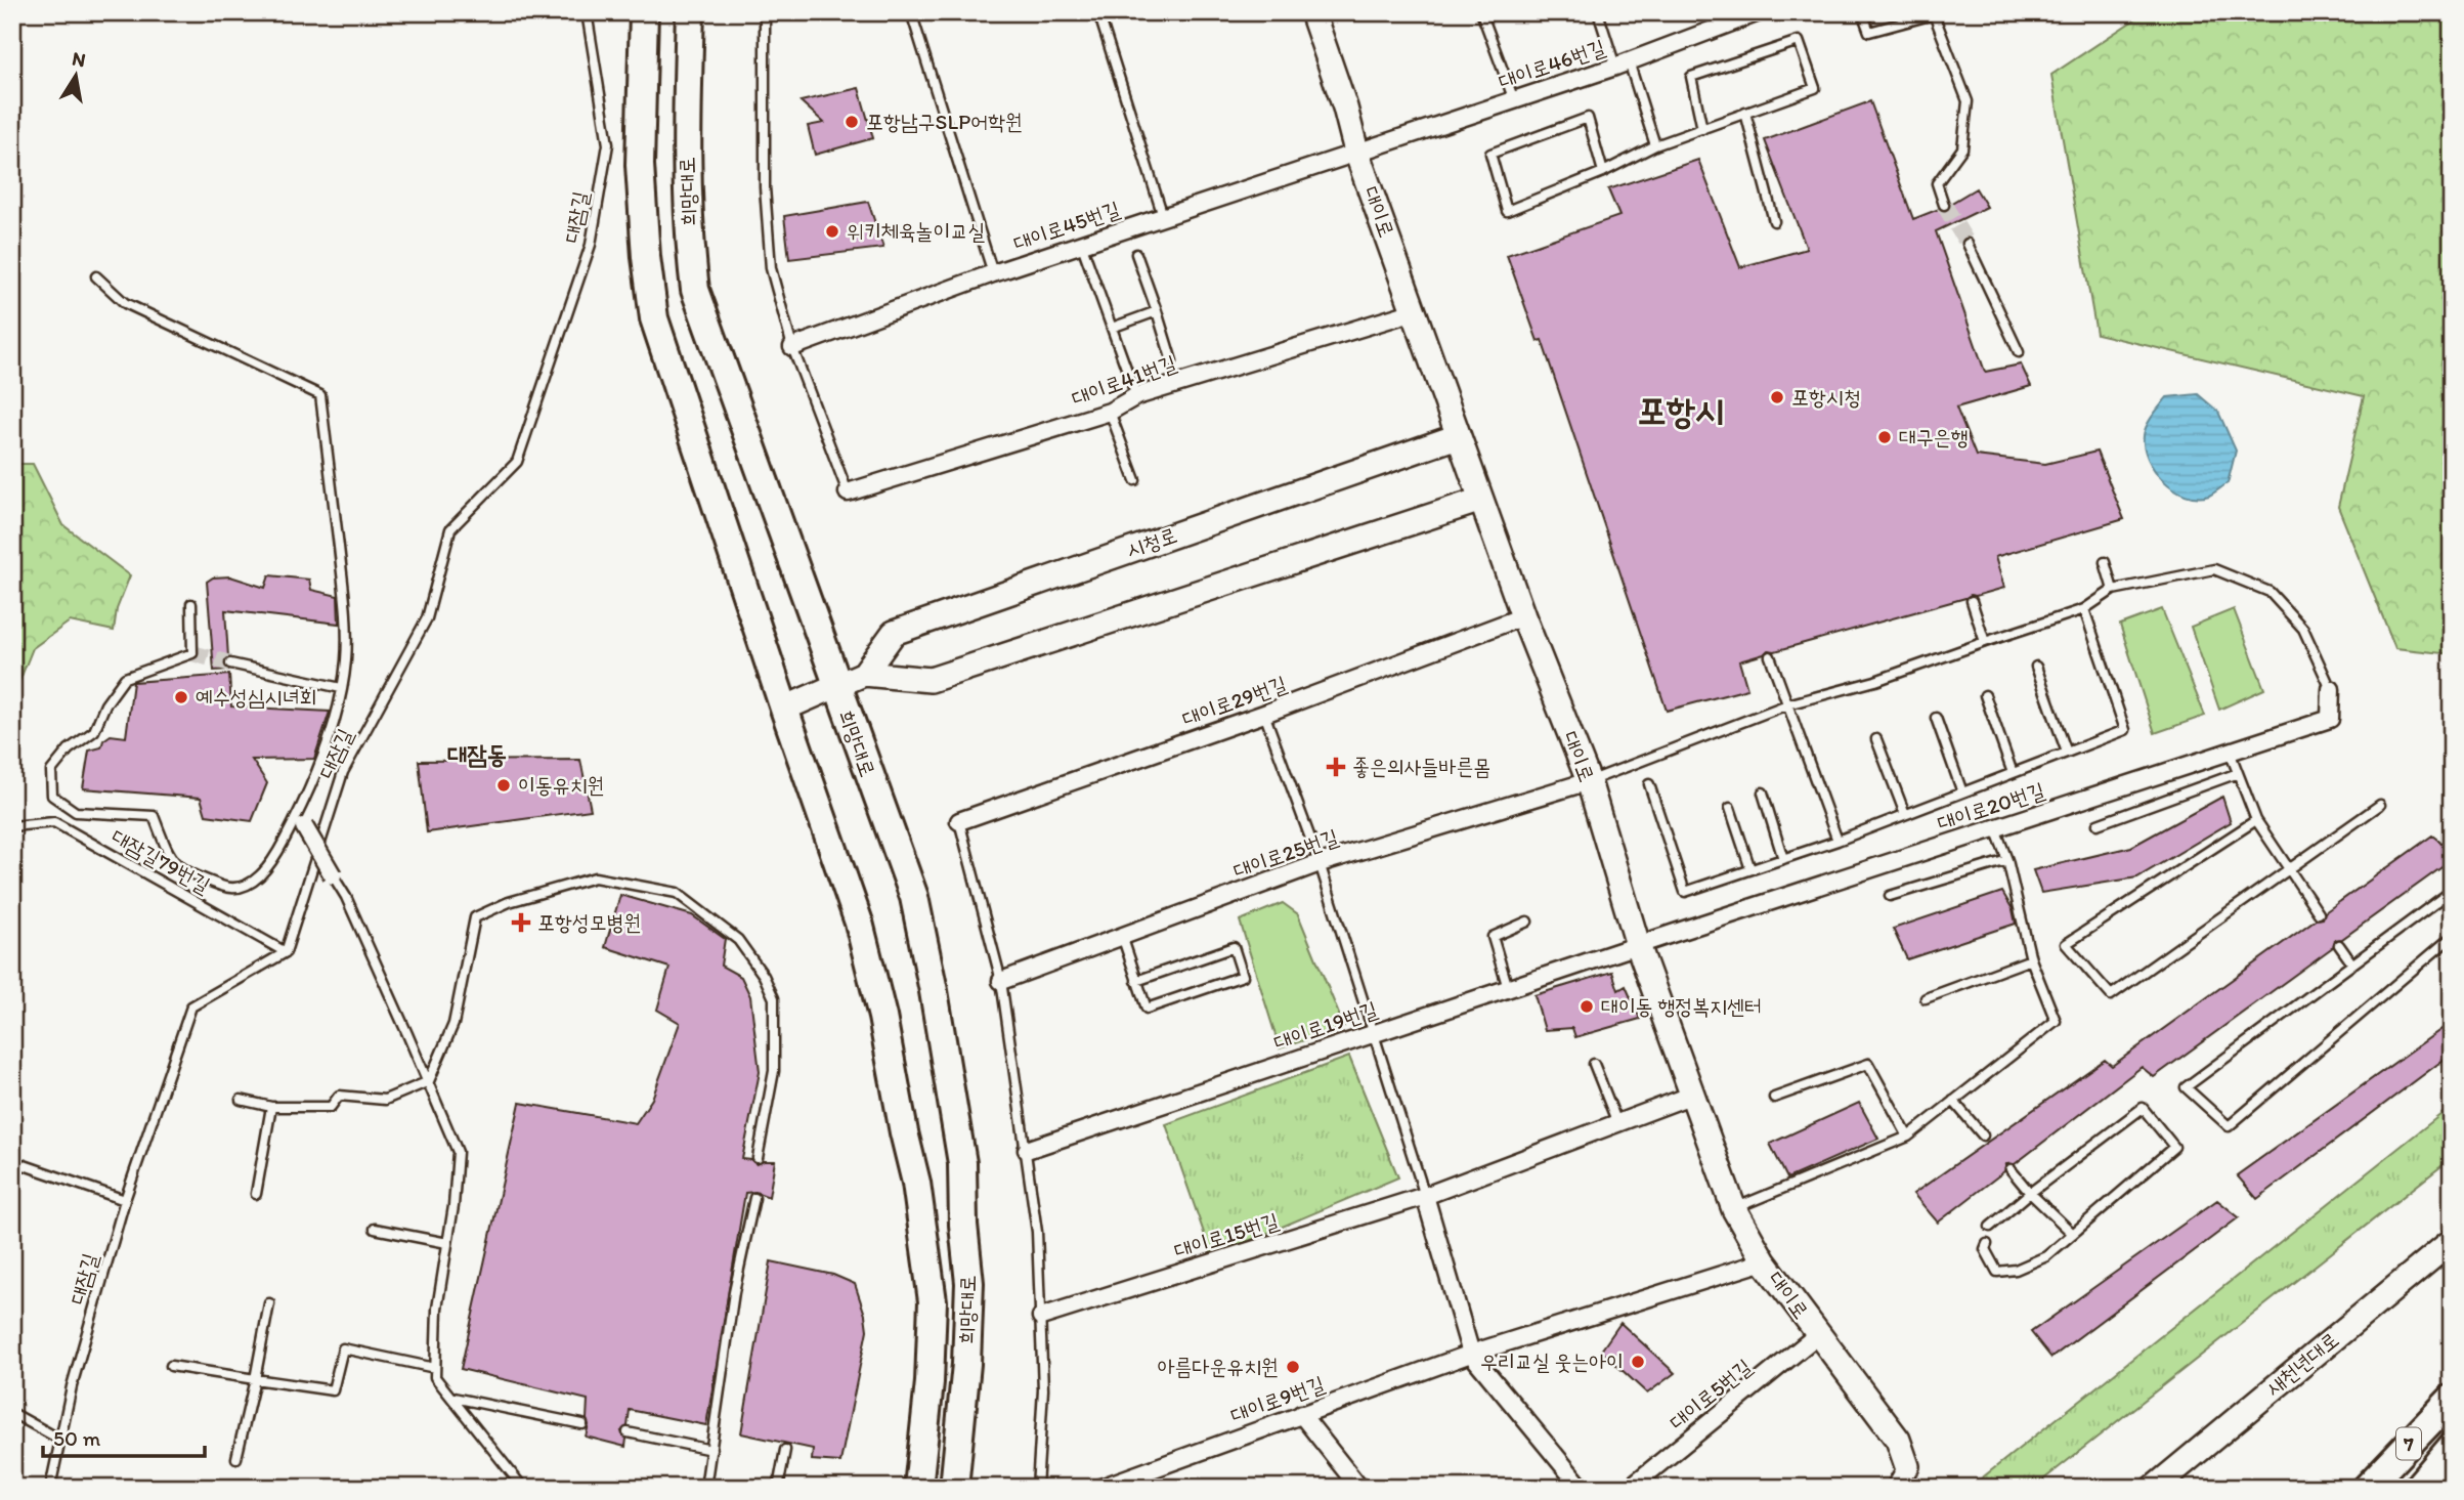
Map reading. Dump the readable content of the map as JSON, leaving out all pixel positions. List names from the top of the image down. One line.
{"streets":{"main road":["희망대로","7"],"street":["대이로46번길","대이로","대이로45번길","대이로41번길","시청로","대이로29번길","대이로20번길","대이로25번길","대이로19번길","대이로15번길","새천년대로","대이로5번길","대이로9번길"],"lane":["대잠길","대잠길79번길"]},"crossings":[["대이로46번길","대이로"],["대이로46번길","대이로45번길"],["대이로","대이로45번길"],["대이로","대이로41번길"],["대이로","시청로"],["대이로","대이로29번길"],["대이로","대이로20번길"],["대이로","대이로25번길"],["대이로","대이로19번길"],["대이로","대이로15번길"],["대이로","대이로5번길"],["대이로","대이로9번길"],["대잠길","대잠길79번길"],["대이로20번길","대이로19번길"]],"districts":["포항시","대잠동"],"places":{"other":["포항남구SLP어학원","위키체육놀이교실","포항시청","대구은행","예수성심시녀회","이동유치원","대이동 행정복지센터","우리교실 웃는아이","아름다운유치원"],"health":["좋은의사들바른몸","포항성모병원"]},"scale_bar":"50 m","north":"top"}
